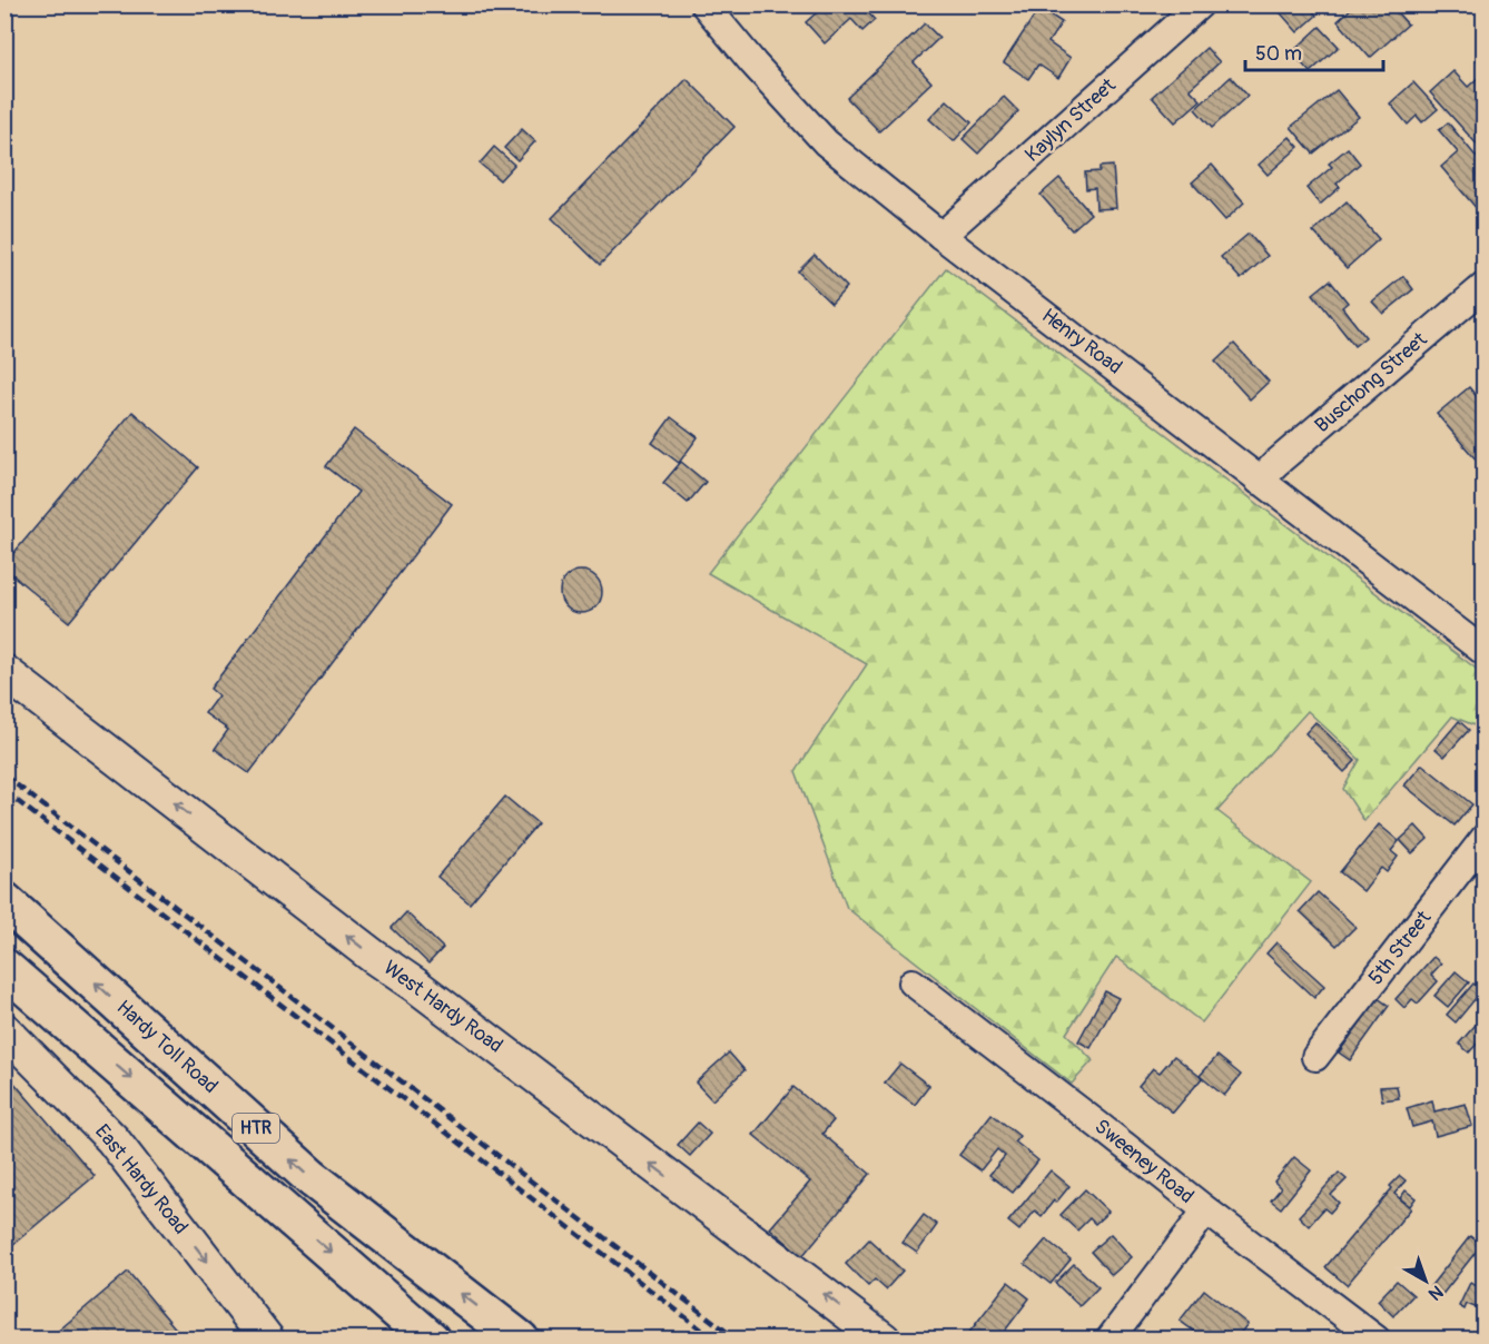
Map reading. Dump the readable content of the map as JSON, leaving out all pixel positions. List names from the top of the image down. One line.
{"streets":{"highway":["Hardy Toll Road","HTR"],"main road":["West Hardy Road","East Hardy Road"],"street":["Kaylyn Street","Henry Road","Buschong Street","5th Street","Sweeney Road"]},"crossings":[["Kaylyn Street","Henry Road"],["Henry Road","Buschong Street"]],"one_way":["West Hardy Road","East Hardy Road"],"scale_bar":"50 m","north":"bottom right"}
